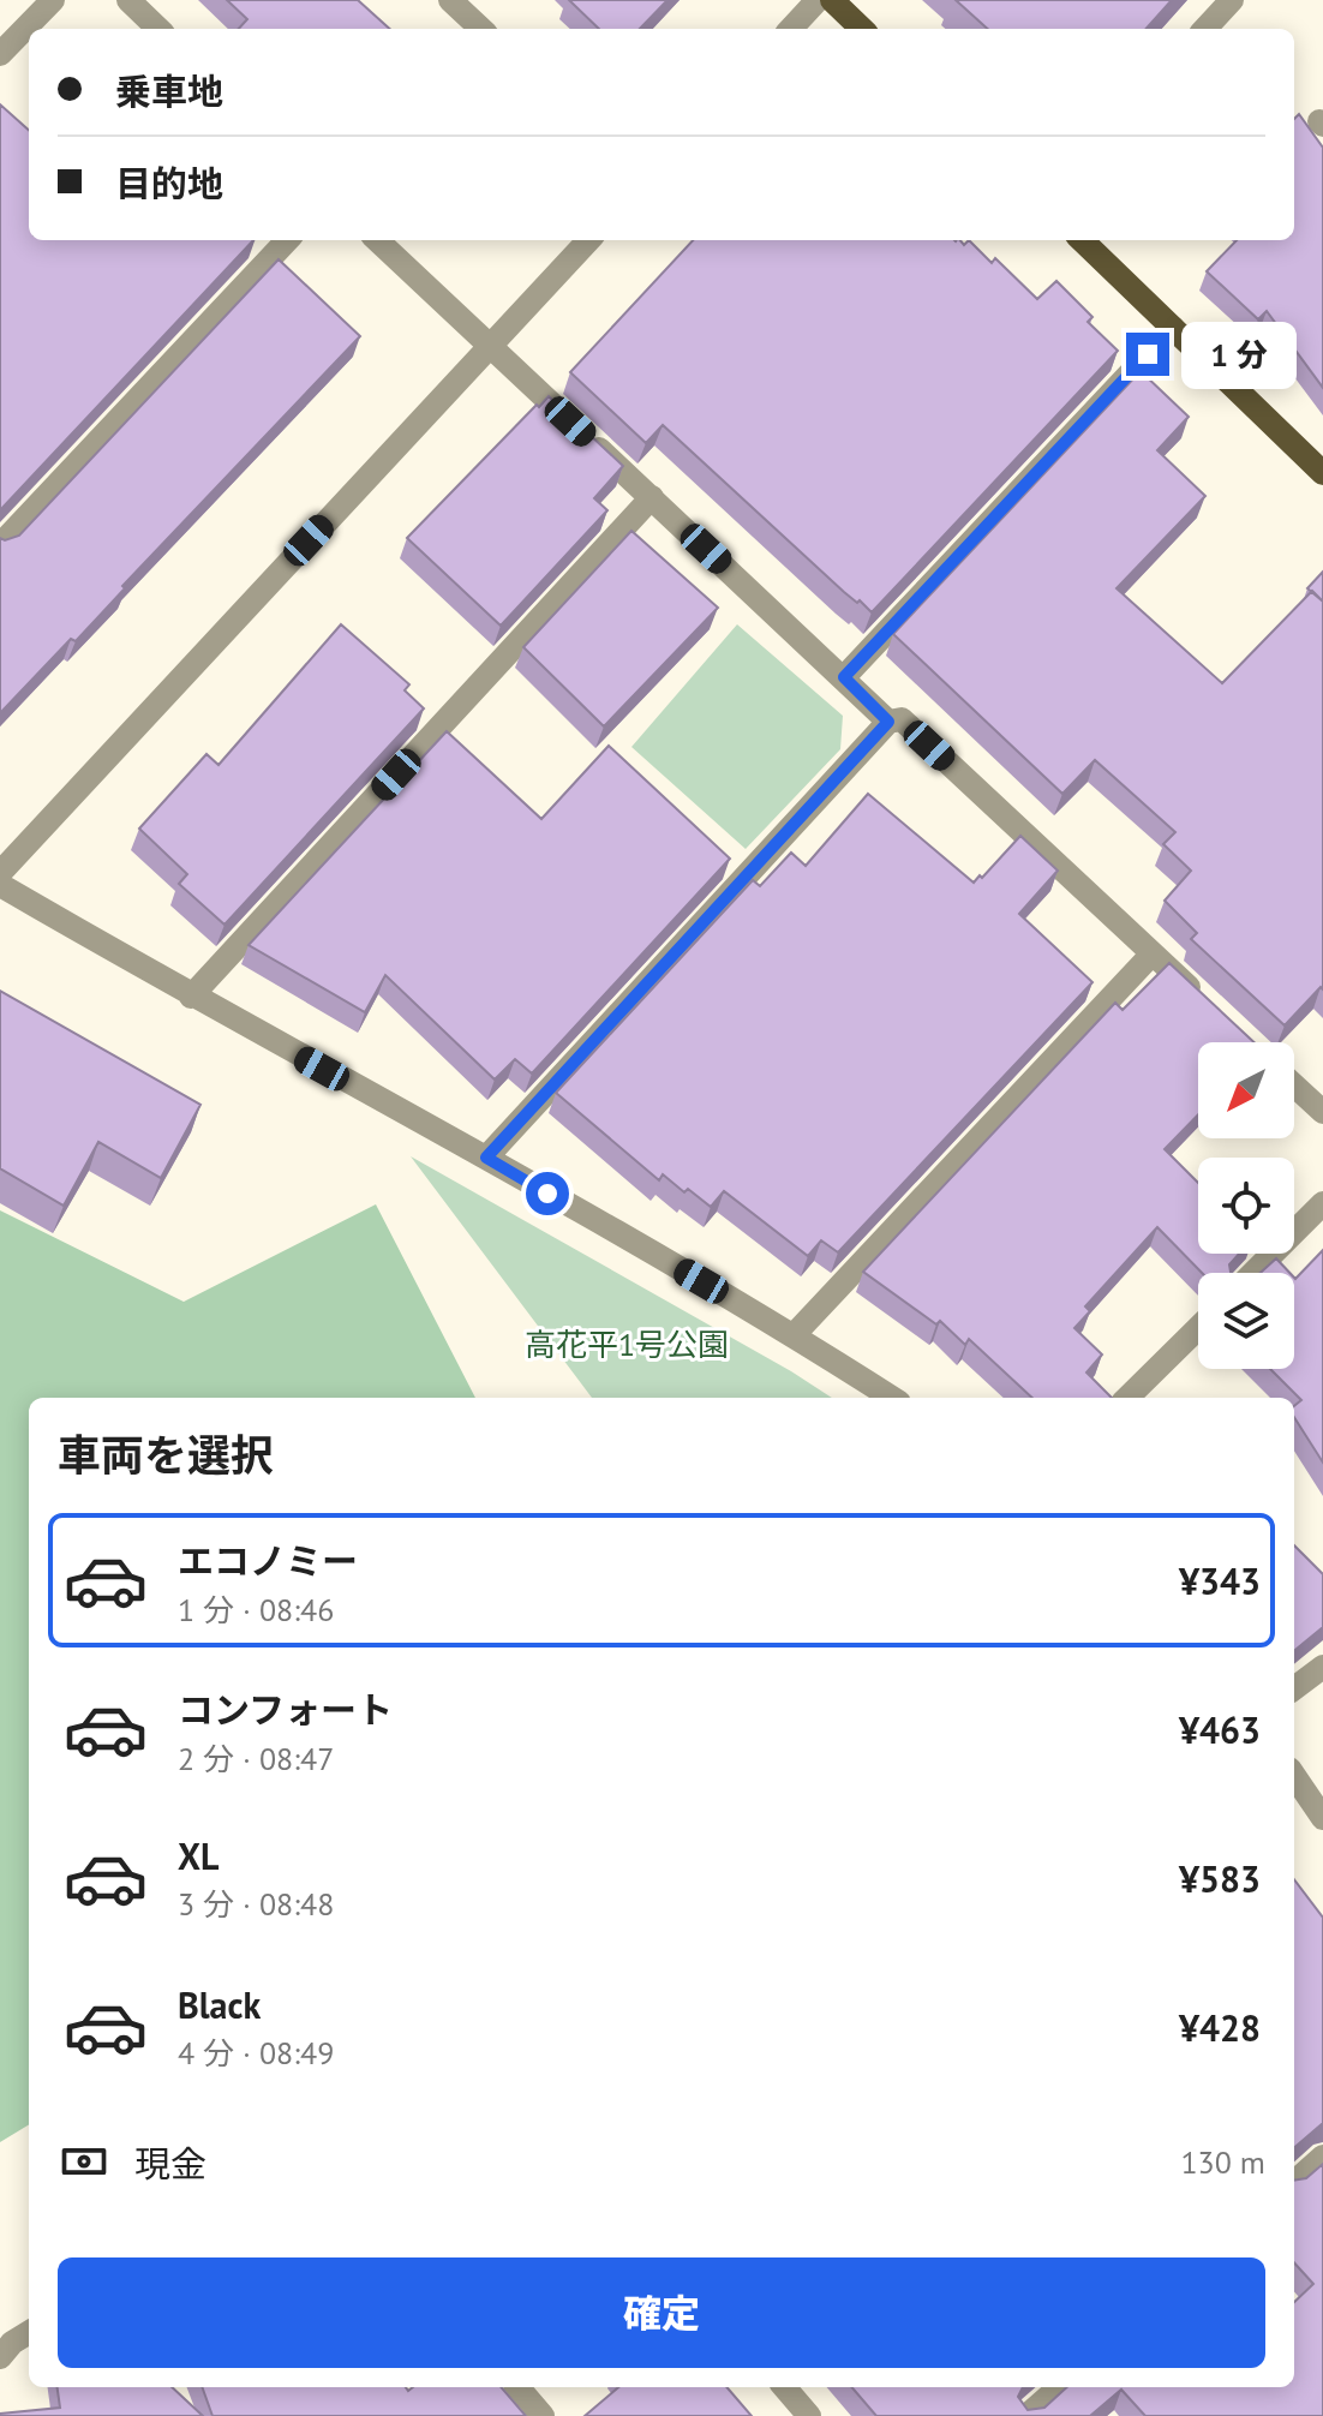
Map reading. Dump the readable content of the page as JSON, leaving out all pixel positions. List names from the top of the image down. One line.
{"parks":["高花平1号公園"],"north":"bottom left","page":{"banner":["乗車地","目的地"],"bubble":"1 分","heading":"車両を選択","list":[{"name":"エコノミー","note":"1 分 · 08:46","value":"¥343"},{"name":"コンフォート","note":"2 分 · 08:47","value":"¥463"},{"name":"XL","note":"3 分 · 08:48","value":"¥583"},{"name":"Black","note":"4 分 · 08:49","value":"¥428"}],"pay":["現金","130 m"],"buttons":"確定"}}
